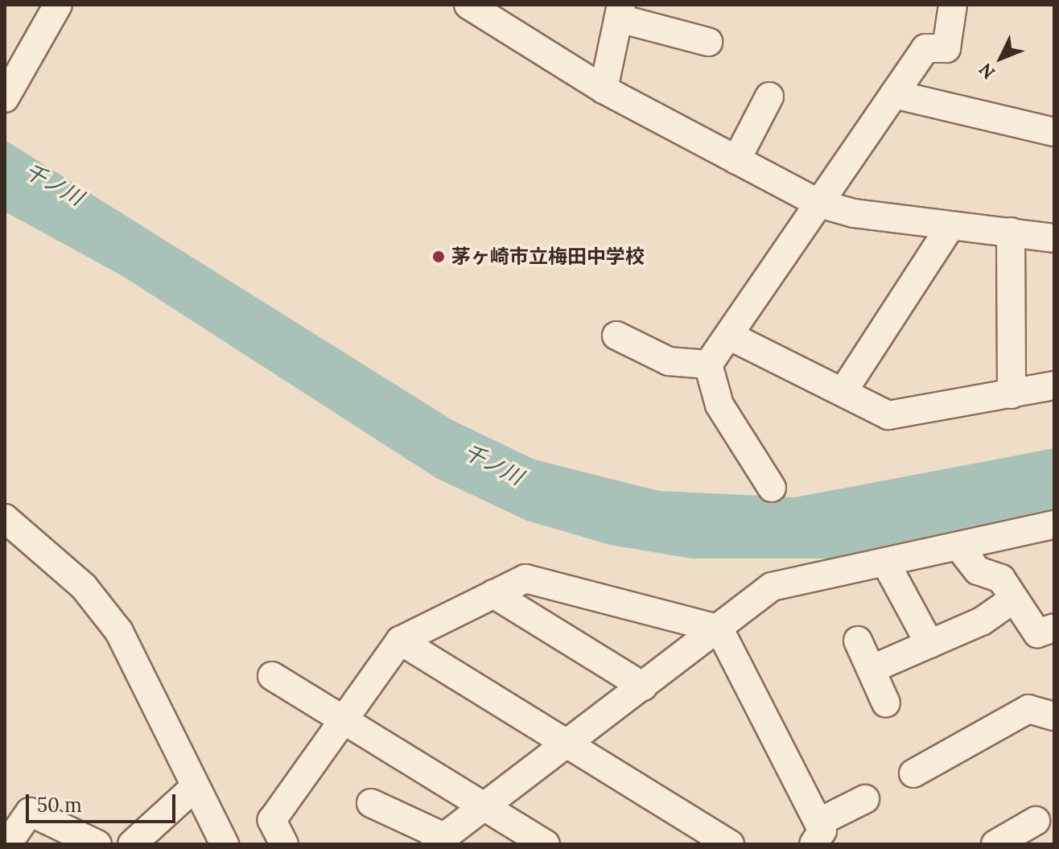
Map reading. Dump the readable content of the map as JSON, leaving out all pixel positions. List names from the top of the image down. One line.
{"water":["千ノ川"],"places":["茅ヶ崎市立梅田中学校"],"scale_bar":"50 m","north":"bottom left"}
